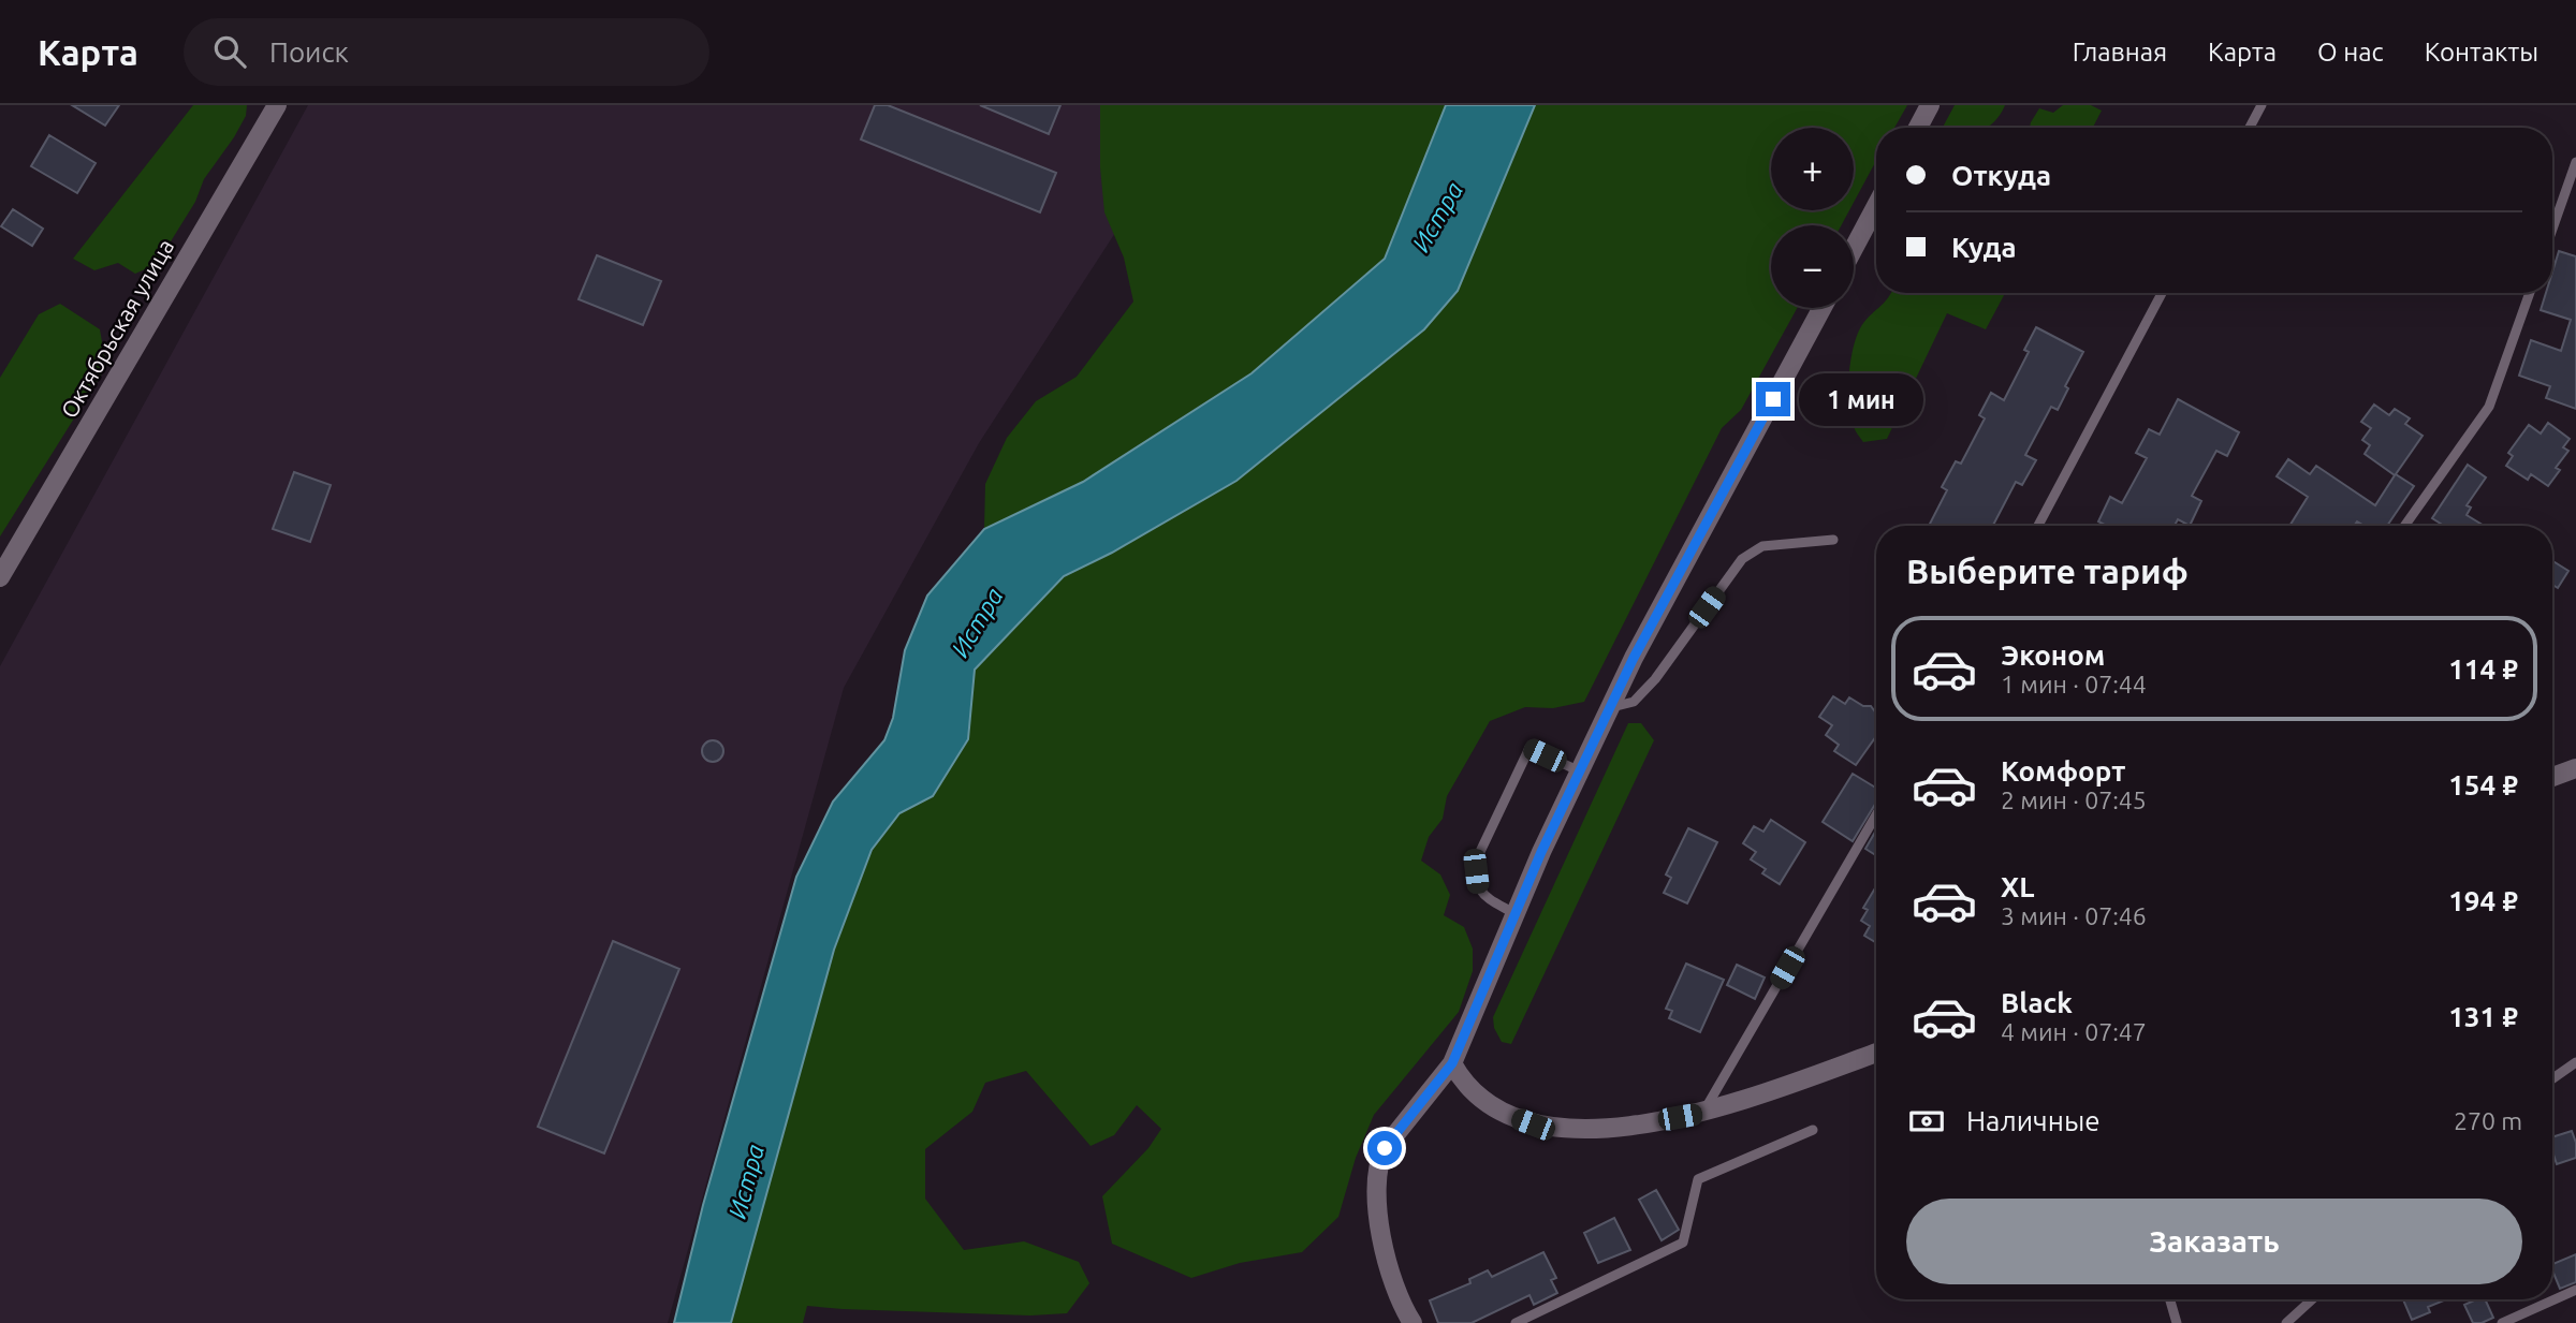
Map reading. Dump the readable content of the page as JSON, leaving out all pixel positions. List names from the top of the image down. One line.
{"streets":{"street":["Октябрьская улица"]},"water":["Истра"],"page":{"header":"Карта","search":"Поиск","nav":["Главная","Карта","О нас","Контакты"],"map_buttons":["+","−"],"banner":["Откуда","Куда"],"bubble":"1 мин","heading":"Выберите тариф","list":[{"name":"Эконом","note":"1 мин · 07:44","value":"114 ₽"},{"name":"Комфорт","note":"2 мин · 07:45","value":"154 ₽"},{"name":"XL","note":"3 мин · 07:46","value":"194 ₽"},{"name":"Black","note":"4 мин · 07:47","value":"131 ₽"}],"pay":["Наличные","270 m"],"buttons":"Заказать"}}
